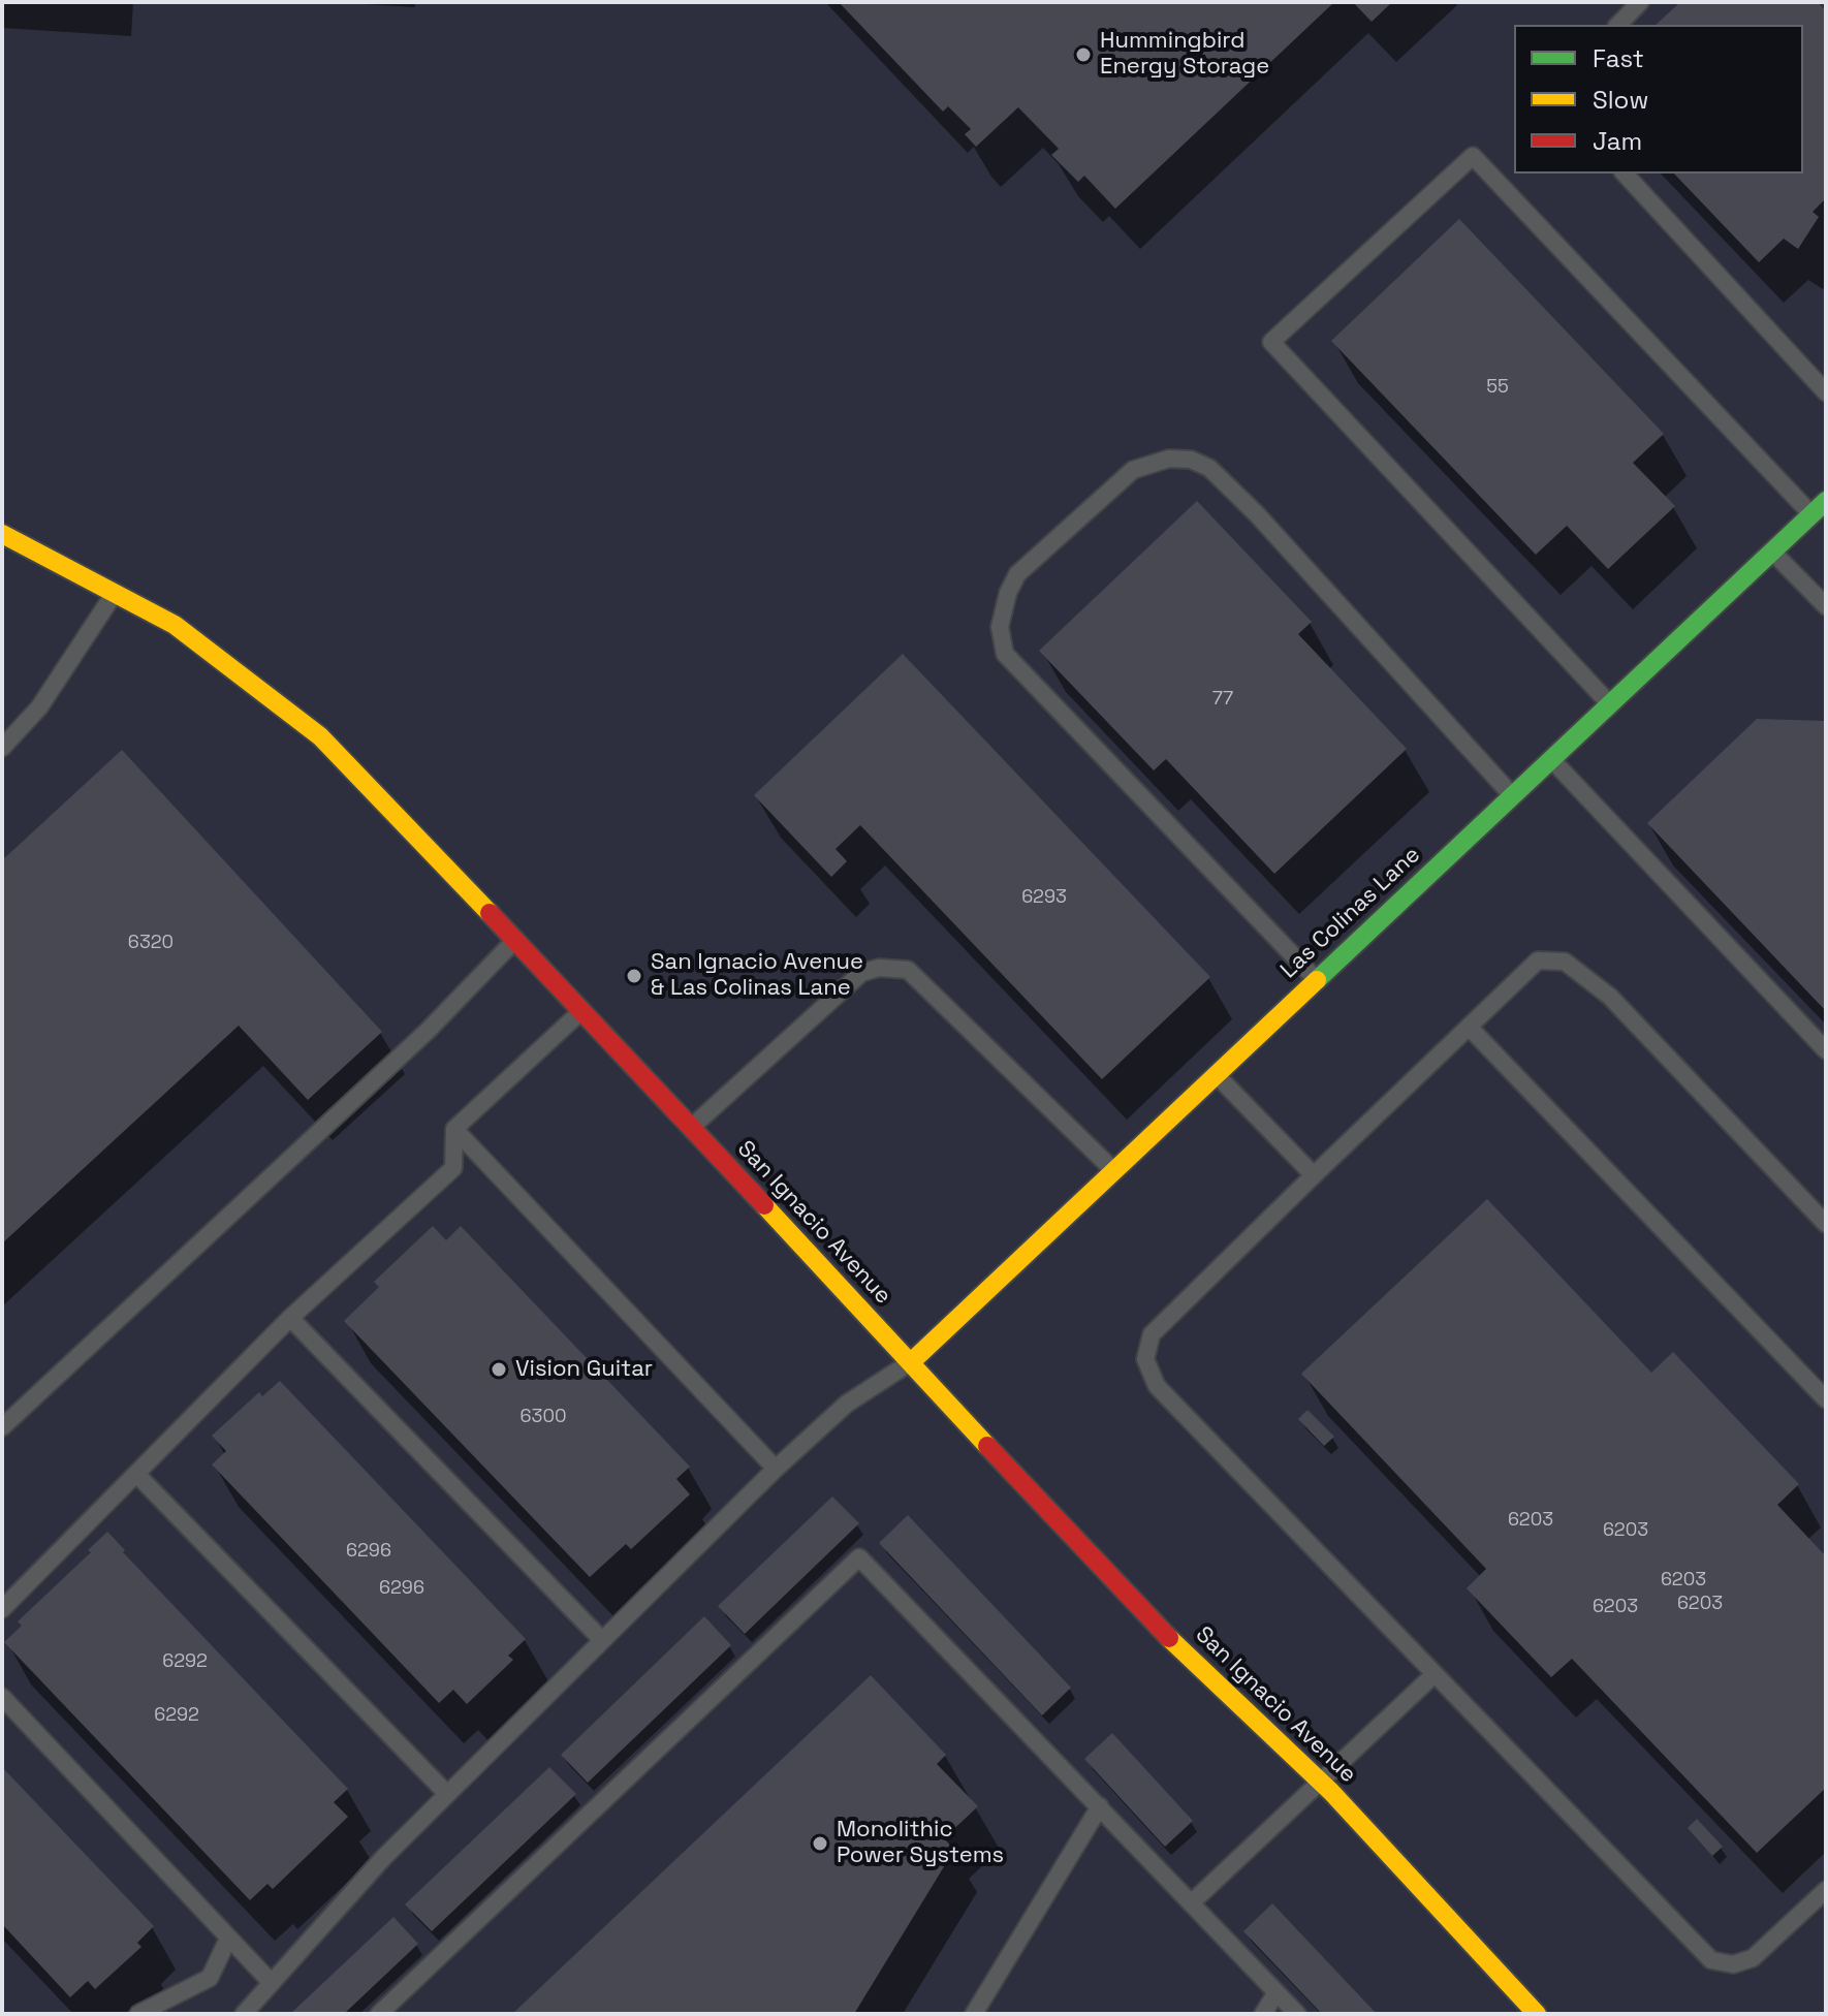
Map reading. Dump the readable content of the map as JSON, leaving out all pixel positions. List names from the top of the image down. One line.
{"streets":{"street":["Las Colinas Lane","San Ignacio Avenue"]},"crossings":[["Las Colinas Lane","San Ignacio Avenue"]],"places":["Hummingbird Energy Storage","San Ignacio Avenue & Las Colinas Lane","Vision Guitar","Monolithic Power Systems"],"house_numbers":["55","77","6293","6320","6300","6203","6203","6296","6203","6296","6203","6203","6292","6292"],"legend":["Fast","Slow","Jam"]}
